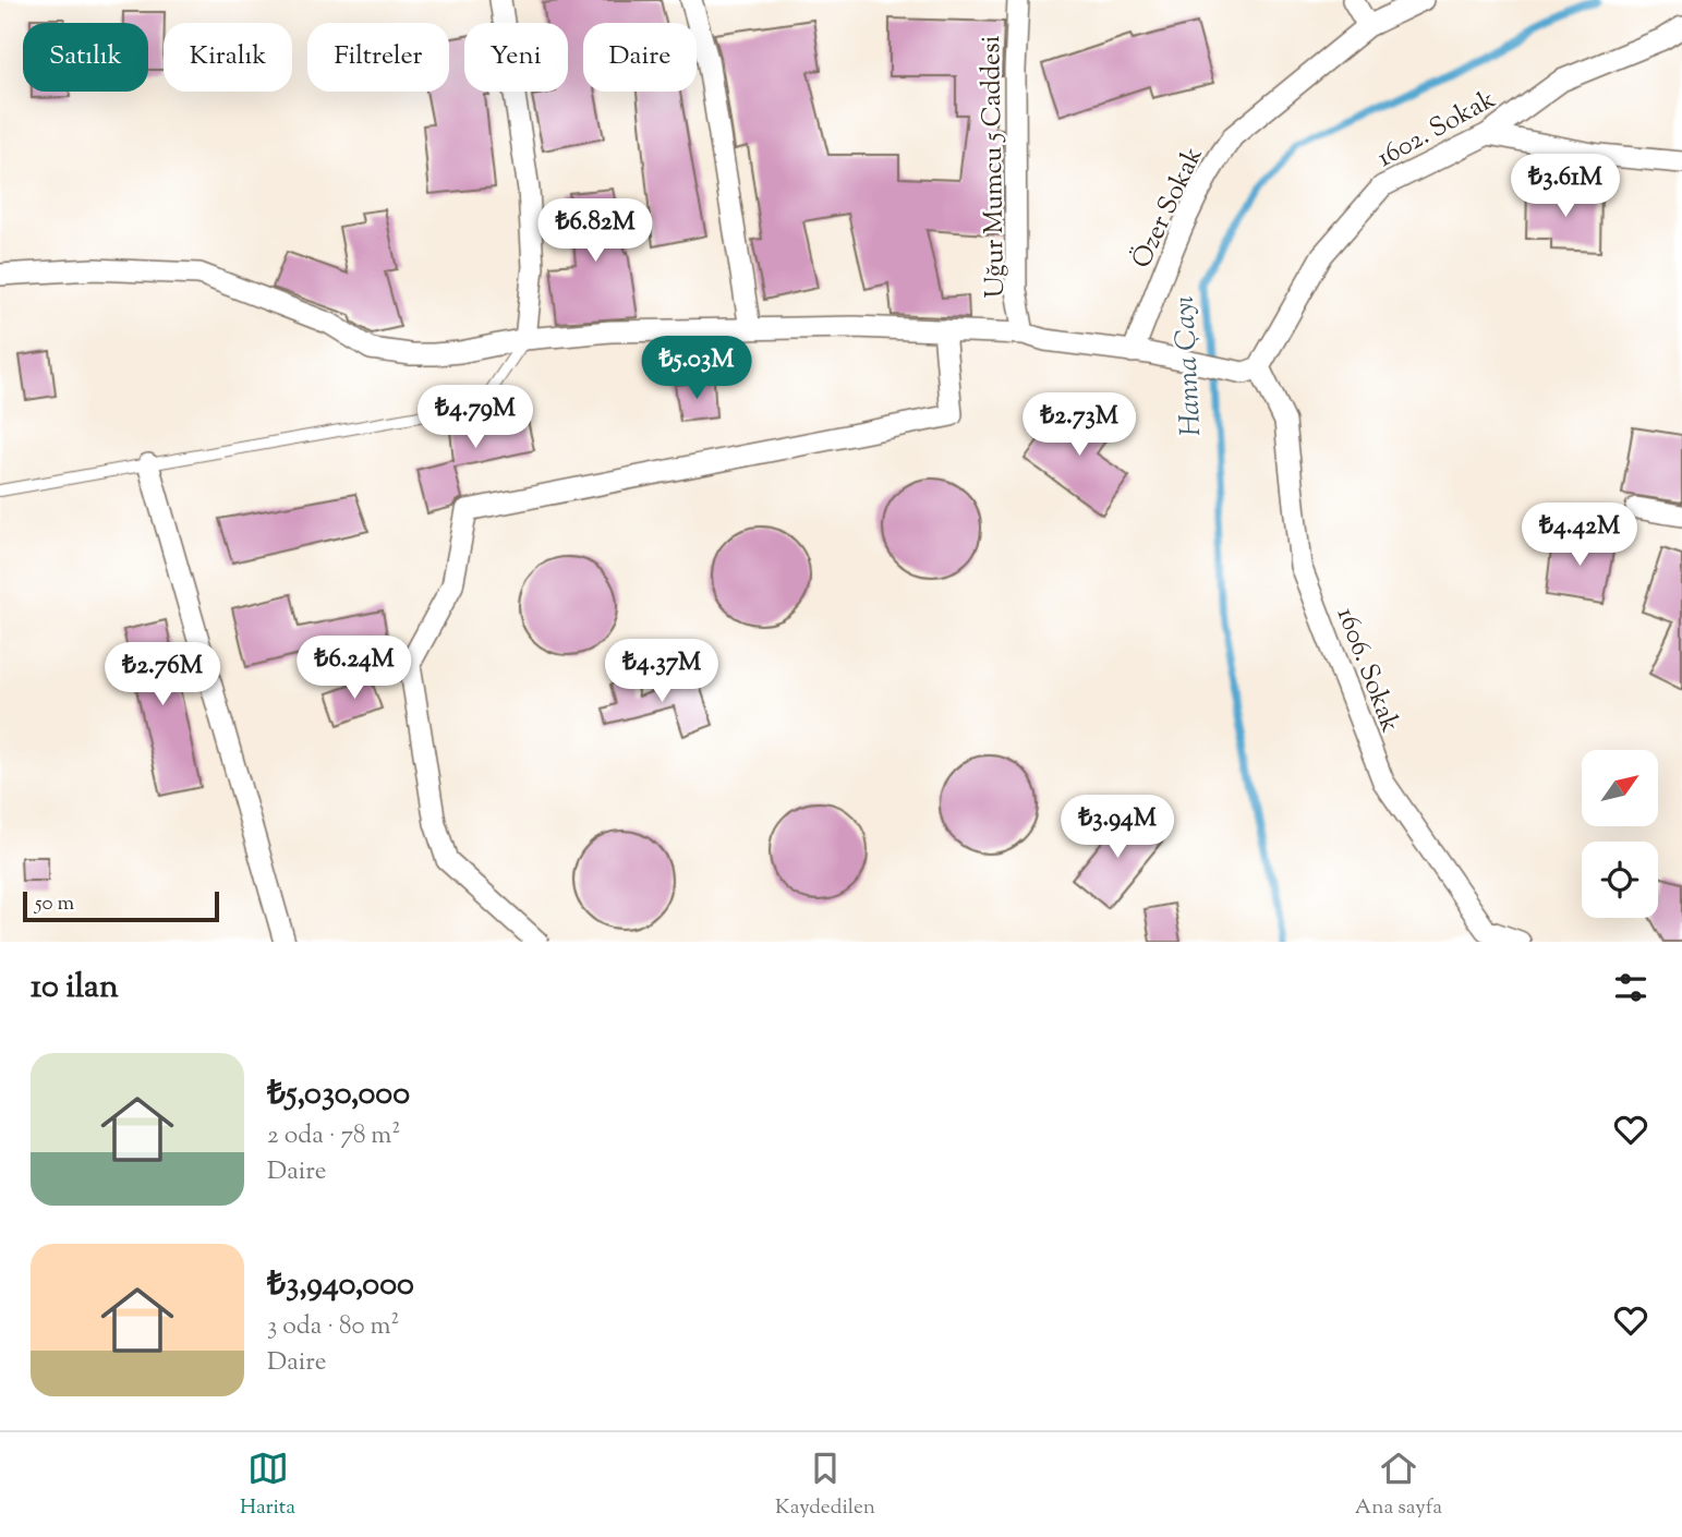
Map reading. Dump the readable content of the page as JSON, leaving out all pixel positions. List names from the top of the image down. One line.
{"streets":{"street":["1602. Sokak","Uğur Mumcu 5 Caddesi","Özer Sokak","1606. Sokak"]},"crossings":[["1602. Sokak","1606. Sokak"]],"water":["Hanna Çayı"],"scale_bar":"50 m","north":"top right","page":{"chip":["Satılık","Kiralık","Filtreler","Yeni","Daire"],"price":["₺3.61M","₺6.82M","₺5.03M","₺4.79M","₺2.73M","₺4.42M","₺6.24M","₺4.37M","₺2.76M","₺3.94M"],"scale":"50 m","heading":"10 ilan","list":[{"name":"₺5,030,000","note":"2 oda · 78 m² · Daire"},{"name":"₺3,940,000","note":"3 oda · 80 m² · Daire"}],"tabs":["Harita","Kaydedilen","Ana sayfa"]}}
